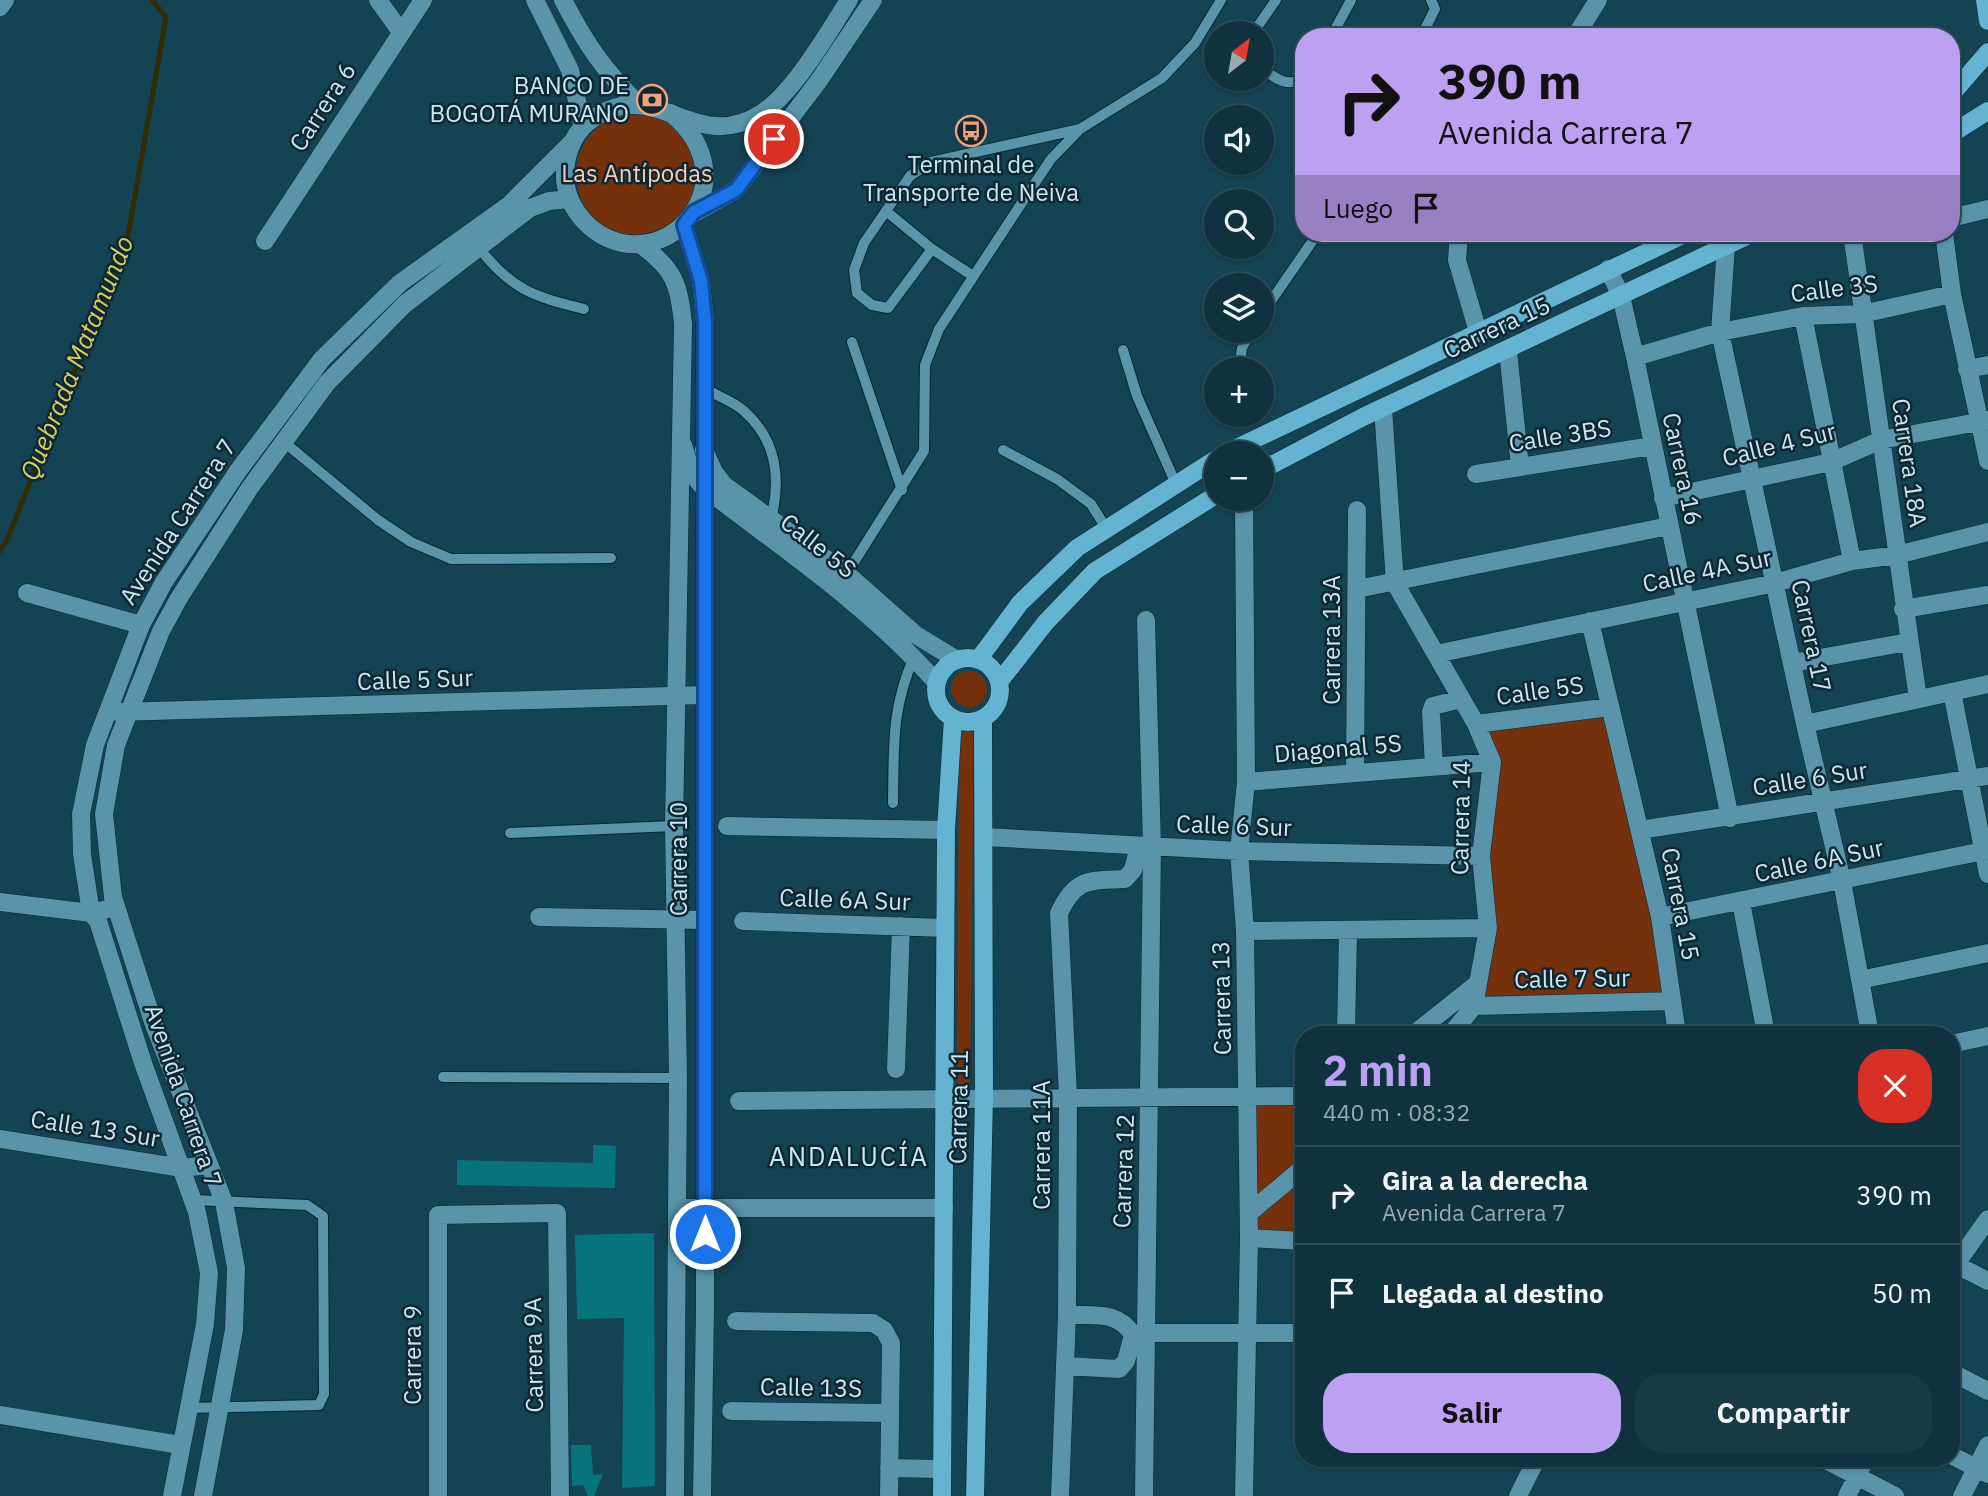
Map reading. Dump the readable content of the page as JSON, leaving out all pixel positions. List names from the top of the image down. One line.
{"streets":{"main road":["Carrera 15","Carrera 11"],"street":["Carrera 6","Calle 3S","Calle 3BS","Calle 4 Sur","Carrera 18A","Carrera 16","Avenida Carrera 7","Calle 5S","Calle 4A Sur","Carrera 17","Carrera 13A","Calle 5 Sur","Diagonal 5S","Calle 6 Sur","Carrera 14","Carrera 10","Calle 6A Sur","Calle 7 Sur","Carrera 13","Calle 13 Sur","Carrera 11A","Carrera 12","Carrera 9","Carrera 9A","Calle 13S"]},"crossings":[["Calle 3S","Carrera 18A"],["Calle 3S","Carrera 16"],["Calle 3S","Carrera 17"],["Carrera 15","Carrera 16"],["Carrera 15","Calle 5S"],["Carrera 15","Calle 4A Sur"],["Carrera 15","Carrera 17"],["Carrera 15","Calle 6 Sur"],["Carrera 15","Carrera 14"],["Carrera 15","Calle 6A Sur"],["Carrera 15","Calle 7 Sur"],["Calle 3BS","Carrera 16"],["Calle 4 Sur","Carrera 18A"],["Calle 4 Sur","Carrera 16"],["Calle 4 Sur","Carrera 17"],["Carrera 18A","Calle 4A Sur"],["Carrera 16","Calle 4A Sur"],["Carrera 16","Calle 6 Sur"],["Avenida Carrera 7","Calle 5 Sur"],["Avenida Carrera 7","Carrera 10"],["Avenida Carrera 7","Calle 13 Sur"],["Calle 5S","Carrera 14"],["Calle 5S","Carrera 10"],["Calle 5S","Carrera 11"],["Calle 4A Sur","Carrera 17"],["Calle 4A Sur","Carrera 14"],["Carrera 17","Calle 6 Sur"],["Carrera 17","Calle 6A Sur"],["Carrera 13A","Diagonal 5S"],["Calle 5 Sur","Carrera 10"],["Diagonal 5S","Carrera 13"],["Calle 6 Sur","Carrera 14"],["Calle 6 Sur","Carrera 13"],["Calle 6 Sur","Carrera 11"],["Calle 6 Sur","Carrera 11A"],["Calle 6 Sur","Carrera 12"],["Carrera 14","Calle 7 Sur"],["Calle 6A Sur","Carrera 11"],["Carrera 11A","Carrera 12"],["Carrera 9","Carrera 9A"]],"districts":["ANDALUCÍA"],"water":["Quebrada Matamundo"],"parks":["Las Antípodas"],"places":{"bank":["BANCO DE BOGOTÁ MURANO"],"bus stop":["Terminal de Transporte de Neiva"]},"north":"top right","page":{"map_buttons":["+","−"],"turn":["390 m","Avenida Carrera 7"],"then":"Luego","heading":["2 min","440 m · 08:32"],"list":[{"name":"Gira a la derecha","note":"Avenida Carrera 7","value":"390 m"},{"name":"Llegada al destino","value":"50 m"}],"buttons":["Salir","Compartir"]}}
